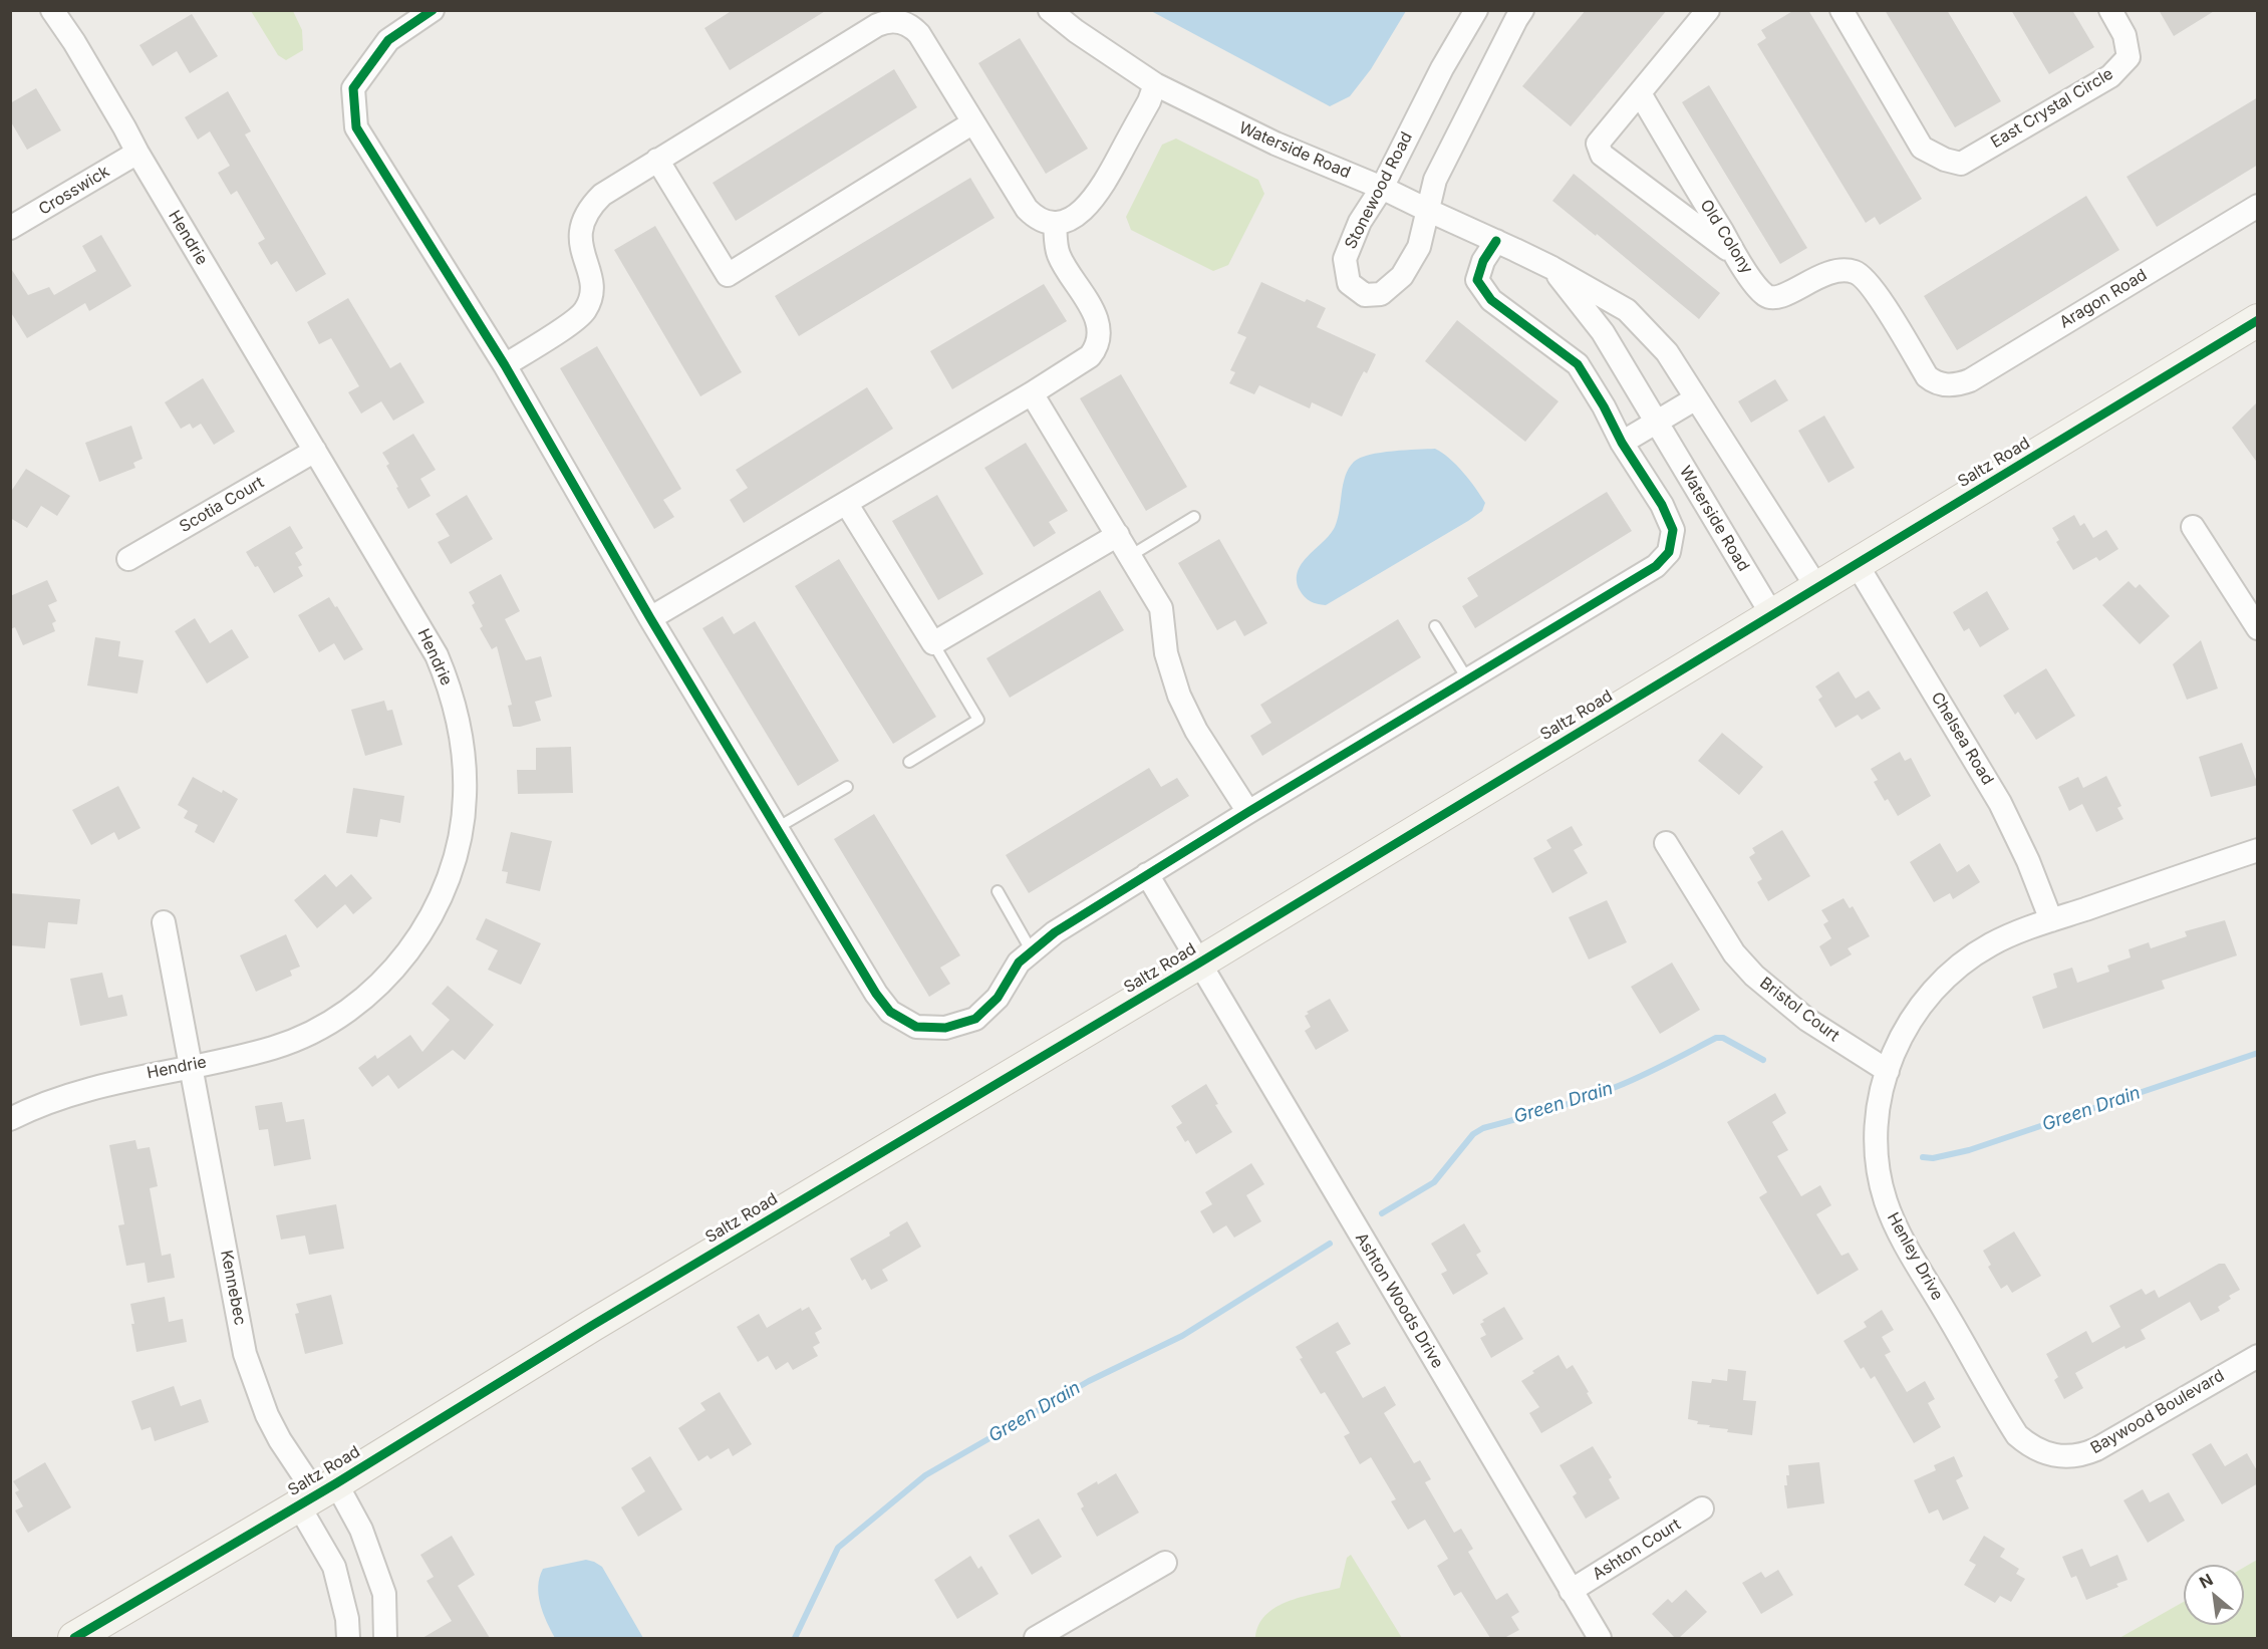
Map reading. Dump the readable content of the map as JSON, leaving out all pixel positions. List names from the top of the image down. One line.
{"streets":{"street":["East Crystal Circle","Waterside Road","Crosswick","Stonewood Road","Old Colony","Hendrie","Aragon Road","Saltz Road","Scotia Court","Chelsea Road","Bristol Court","Henley Drive","Kennebec","Ashton Woods Drive","Baywood Boulevard","Ashton Court"]},"crossings":[["Waterside Road","Stonewood Road"],["Waterside Road","Saltz Road"],["Crosswick","Hendrie"],["Old Colony","Aragon Road"],["Hendrie","Scotia Court"],["Hendrie","Kennebec"],["Saltz Road","Chelsea Road"],["Saltz Road","Kennebec"],["Saltz Road","Ashton Woods Drive"],["Chelsea Road","Henley Drive"],["Bristol Court","Henley Drive"],["Henley Drive","Baywood Boulevard"],["Ashton Woods Drive","Ashton Court"]],"water":["Green Drain"],"north":"top left"}
